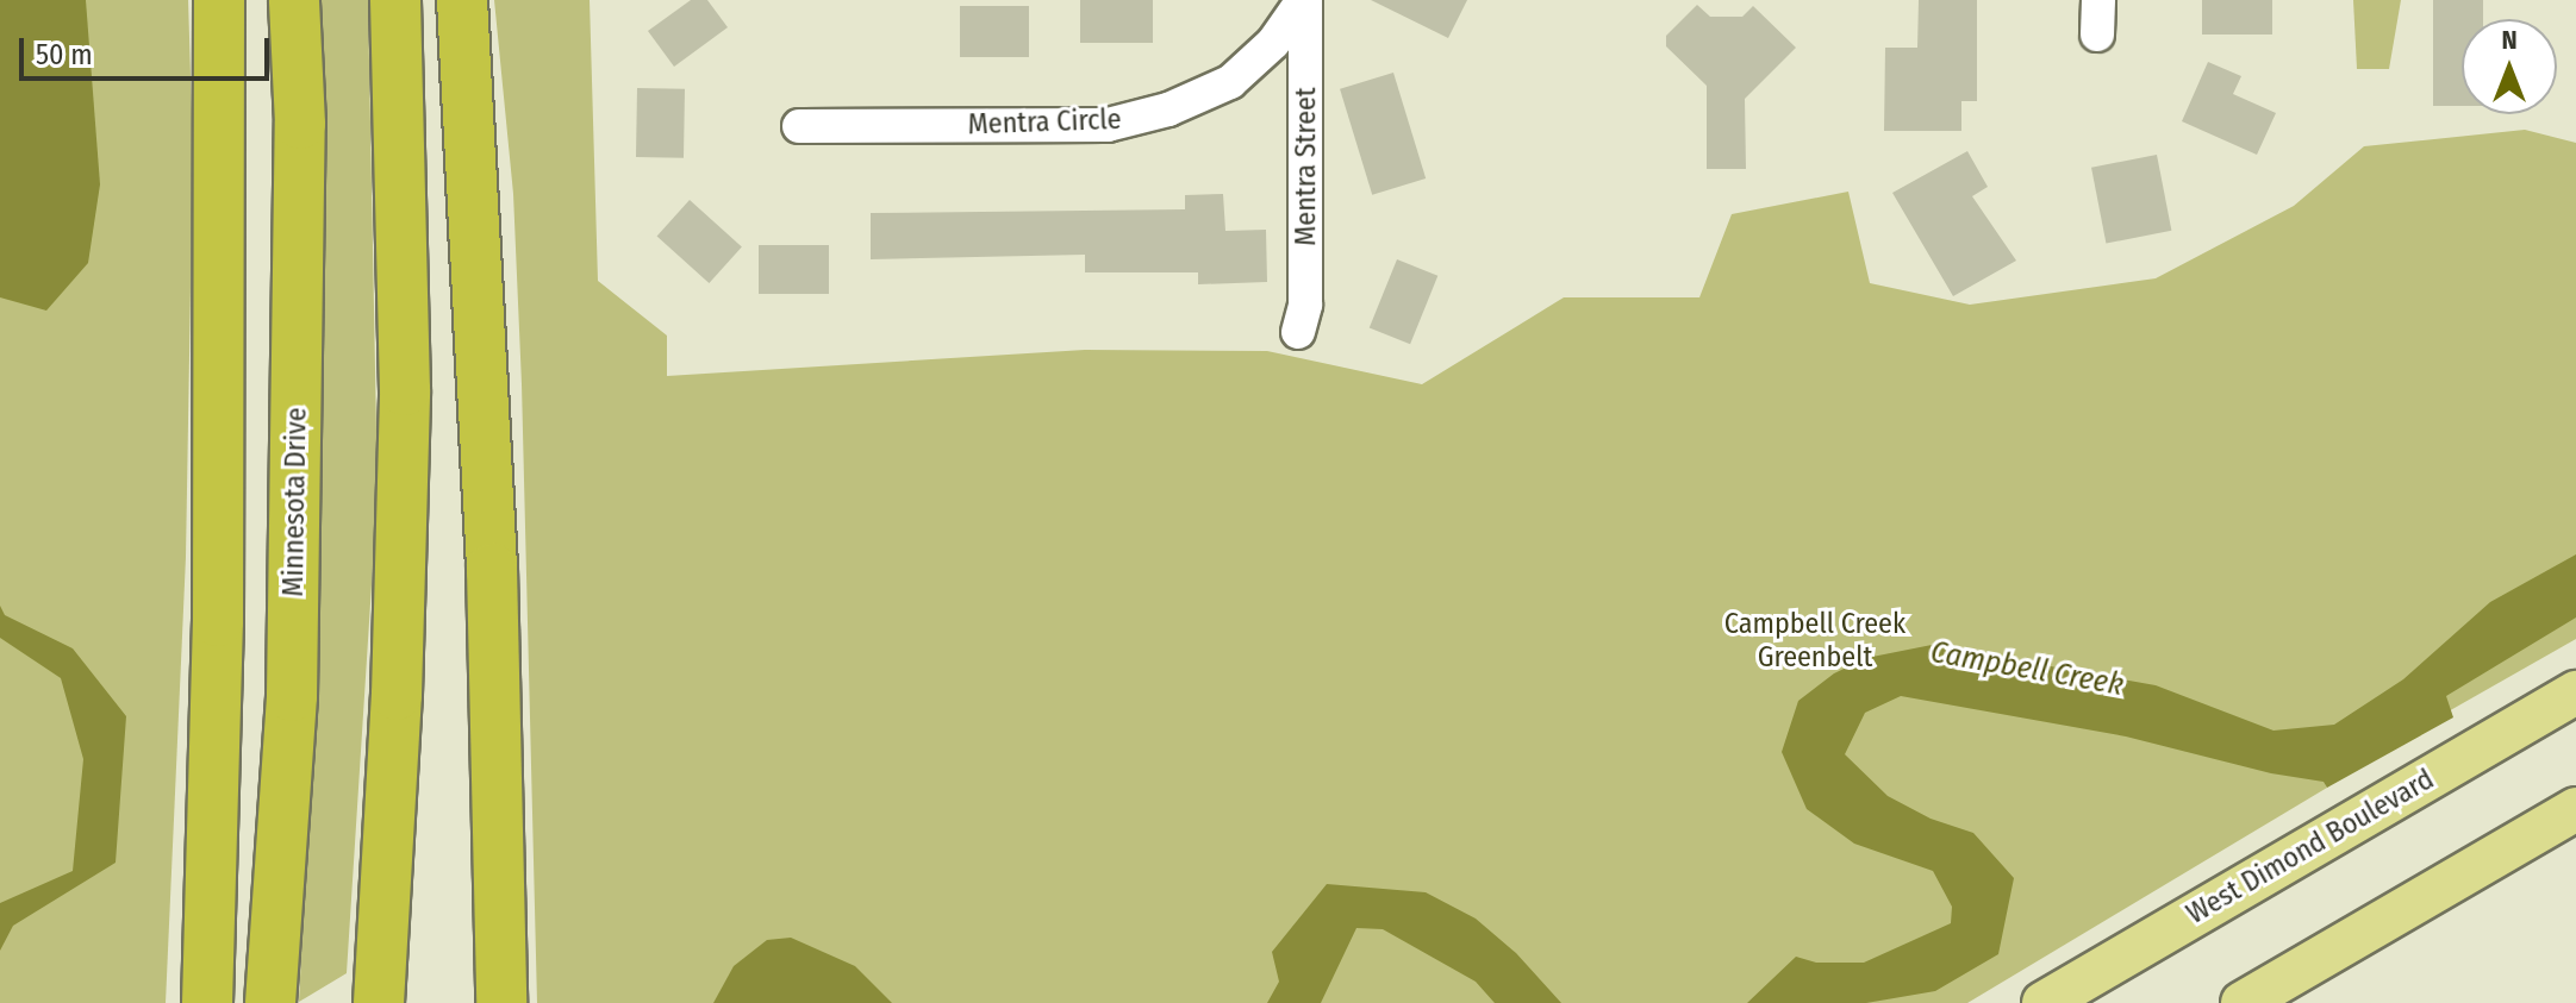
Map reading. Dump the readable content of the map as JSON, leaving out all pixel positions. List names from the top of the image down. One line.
{"streets":{"highway":["Minnesota Drive"],"main road":["West Dimond Boulevard"],"street":["Mentra Circle","Mentra Street"]},"crossings":[["Mentra Circle","Mentra Street"]],"water":["Campbell Creek"],"parks":["Campbell Creek Greenbelt"],"scale_bar":"50 m","north":"top"}
